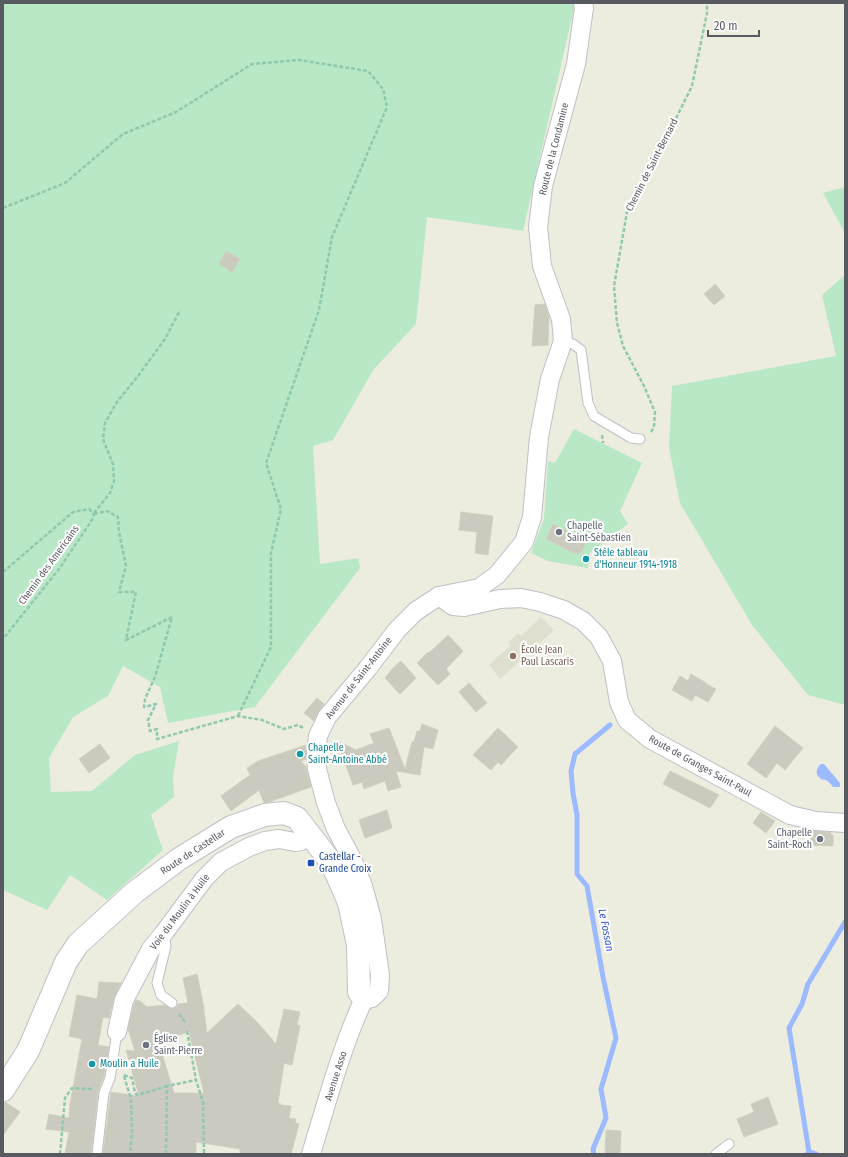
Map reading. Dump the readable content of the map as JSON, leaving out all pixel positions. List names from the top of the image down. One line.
{"streets":{"street":["Route de la Condamine","Avenue de Saint-Antoine","Route de Granges Saint-Paul","Route de Castellar","Voie du Moulin à Huile","Avenue Asso"],"path":["Chemin de Saint-Bernard","Chemin des Americains"]},"crossings":[["Avenue de Saint-Antoine","Route de Granges Saint-Paul"],["Avenue de Saint-Antoine","Route de Castellar"],["Avenue de Saint-Antoine","Avenue Asso"],["Route de Castellar","Voie du Moulin à Huile"],["Route de Castellar","Avenue Asso"]],"water":["Le Fossan"],"places":{"other":["Chapelle Saint-Sébastien","Stèle tableau d'Honneur 1914-1918","École Jean Paul Lascaris","Chapelle Saint-Antoine Abbé","Chapelle Saint-Roch","Église Saint-Pierre","Moulin a Huile"],"transit":["Castellar - Grande Croix"]},"scale_bar":"20 m"}
